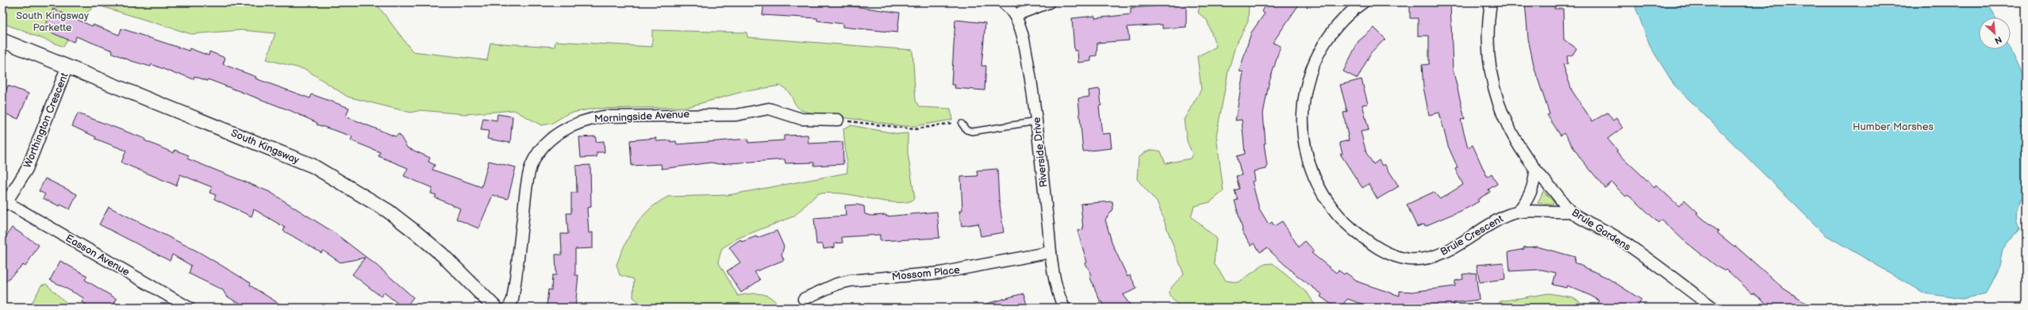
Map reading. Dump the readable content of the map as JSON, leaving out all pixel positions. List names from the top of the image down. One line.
{"streets":{"street":["Morningside Avenue","Worthington Crescent","South Kingsway","Riverside Drive","Brule Gardens","Brule Crescent","Easson Avenue","Mossom Place"]},"crossings":[["Worthington Crescent","South Kingsway"],["Worthington Crescent","Easson Avenue"],["Riverside Drive","Mossom Place"],["Brule Gardens","Brule Crescent"]],"parks":["South Kingsway Parkette","Humber Marshes"],"north":"bottom right"}
